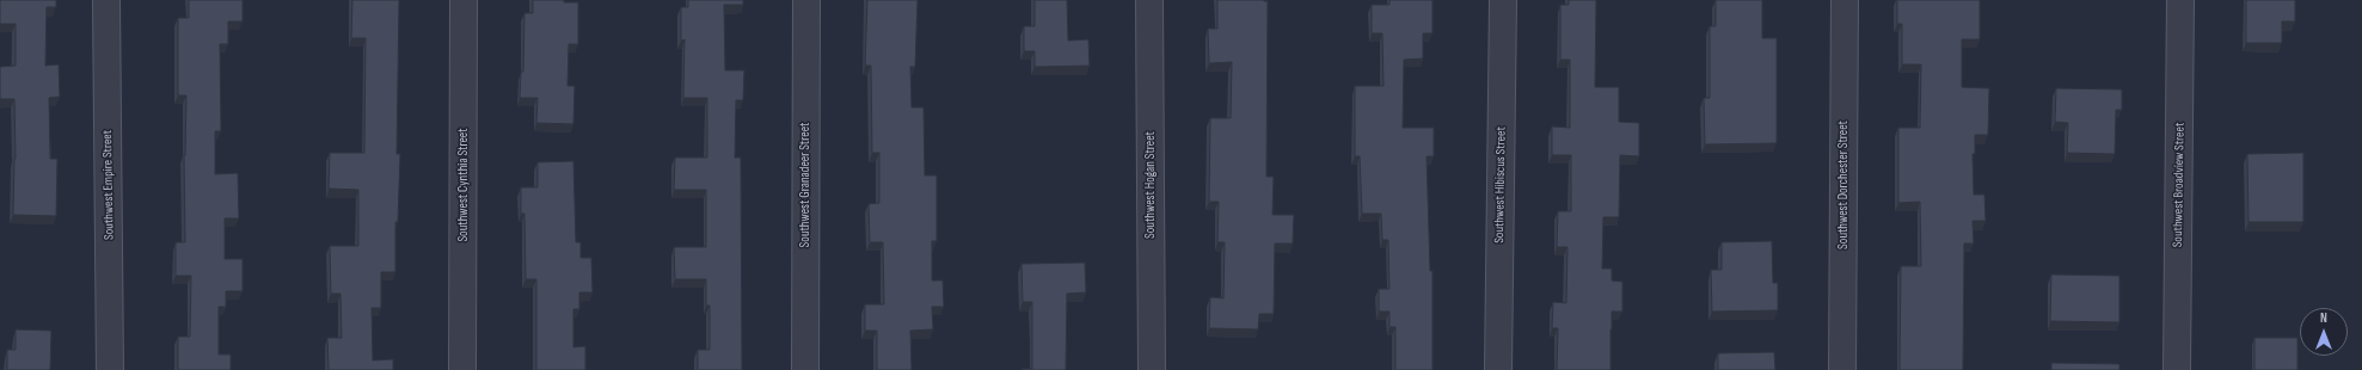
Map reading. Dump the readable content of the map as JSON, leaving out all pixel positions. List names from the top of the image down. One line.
{"streets":{"street":["Southwest Empire Street","Southwest Cynthia Street","Southwest Granadeer Street","Southwest Hogan Street","Southwest Hibiscus Street","Southwest Dorchester Street","Southwest Broadview Street"]},"north":"top"}
